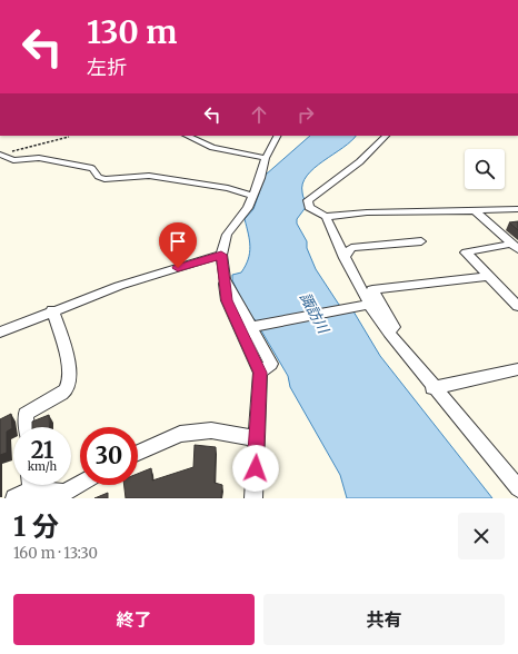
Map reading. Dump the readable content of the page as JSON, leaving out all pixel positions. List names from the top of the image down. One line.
{"water":["諏訪川"],"page":{"turn":["130 m","左折"],"speed":"21 km/h","limit":"30","heading":["1 分","160 m · 13:30"],"buttons":["終了","共有"]}}
